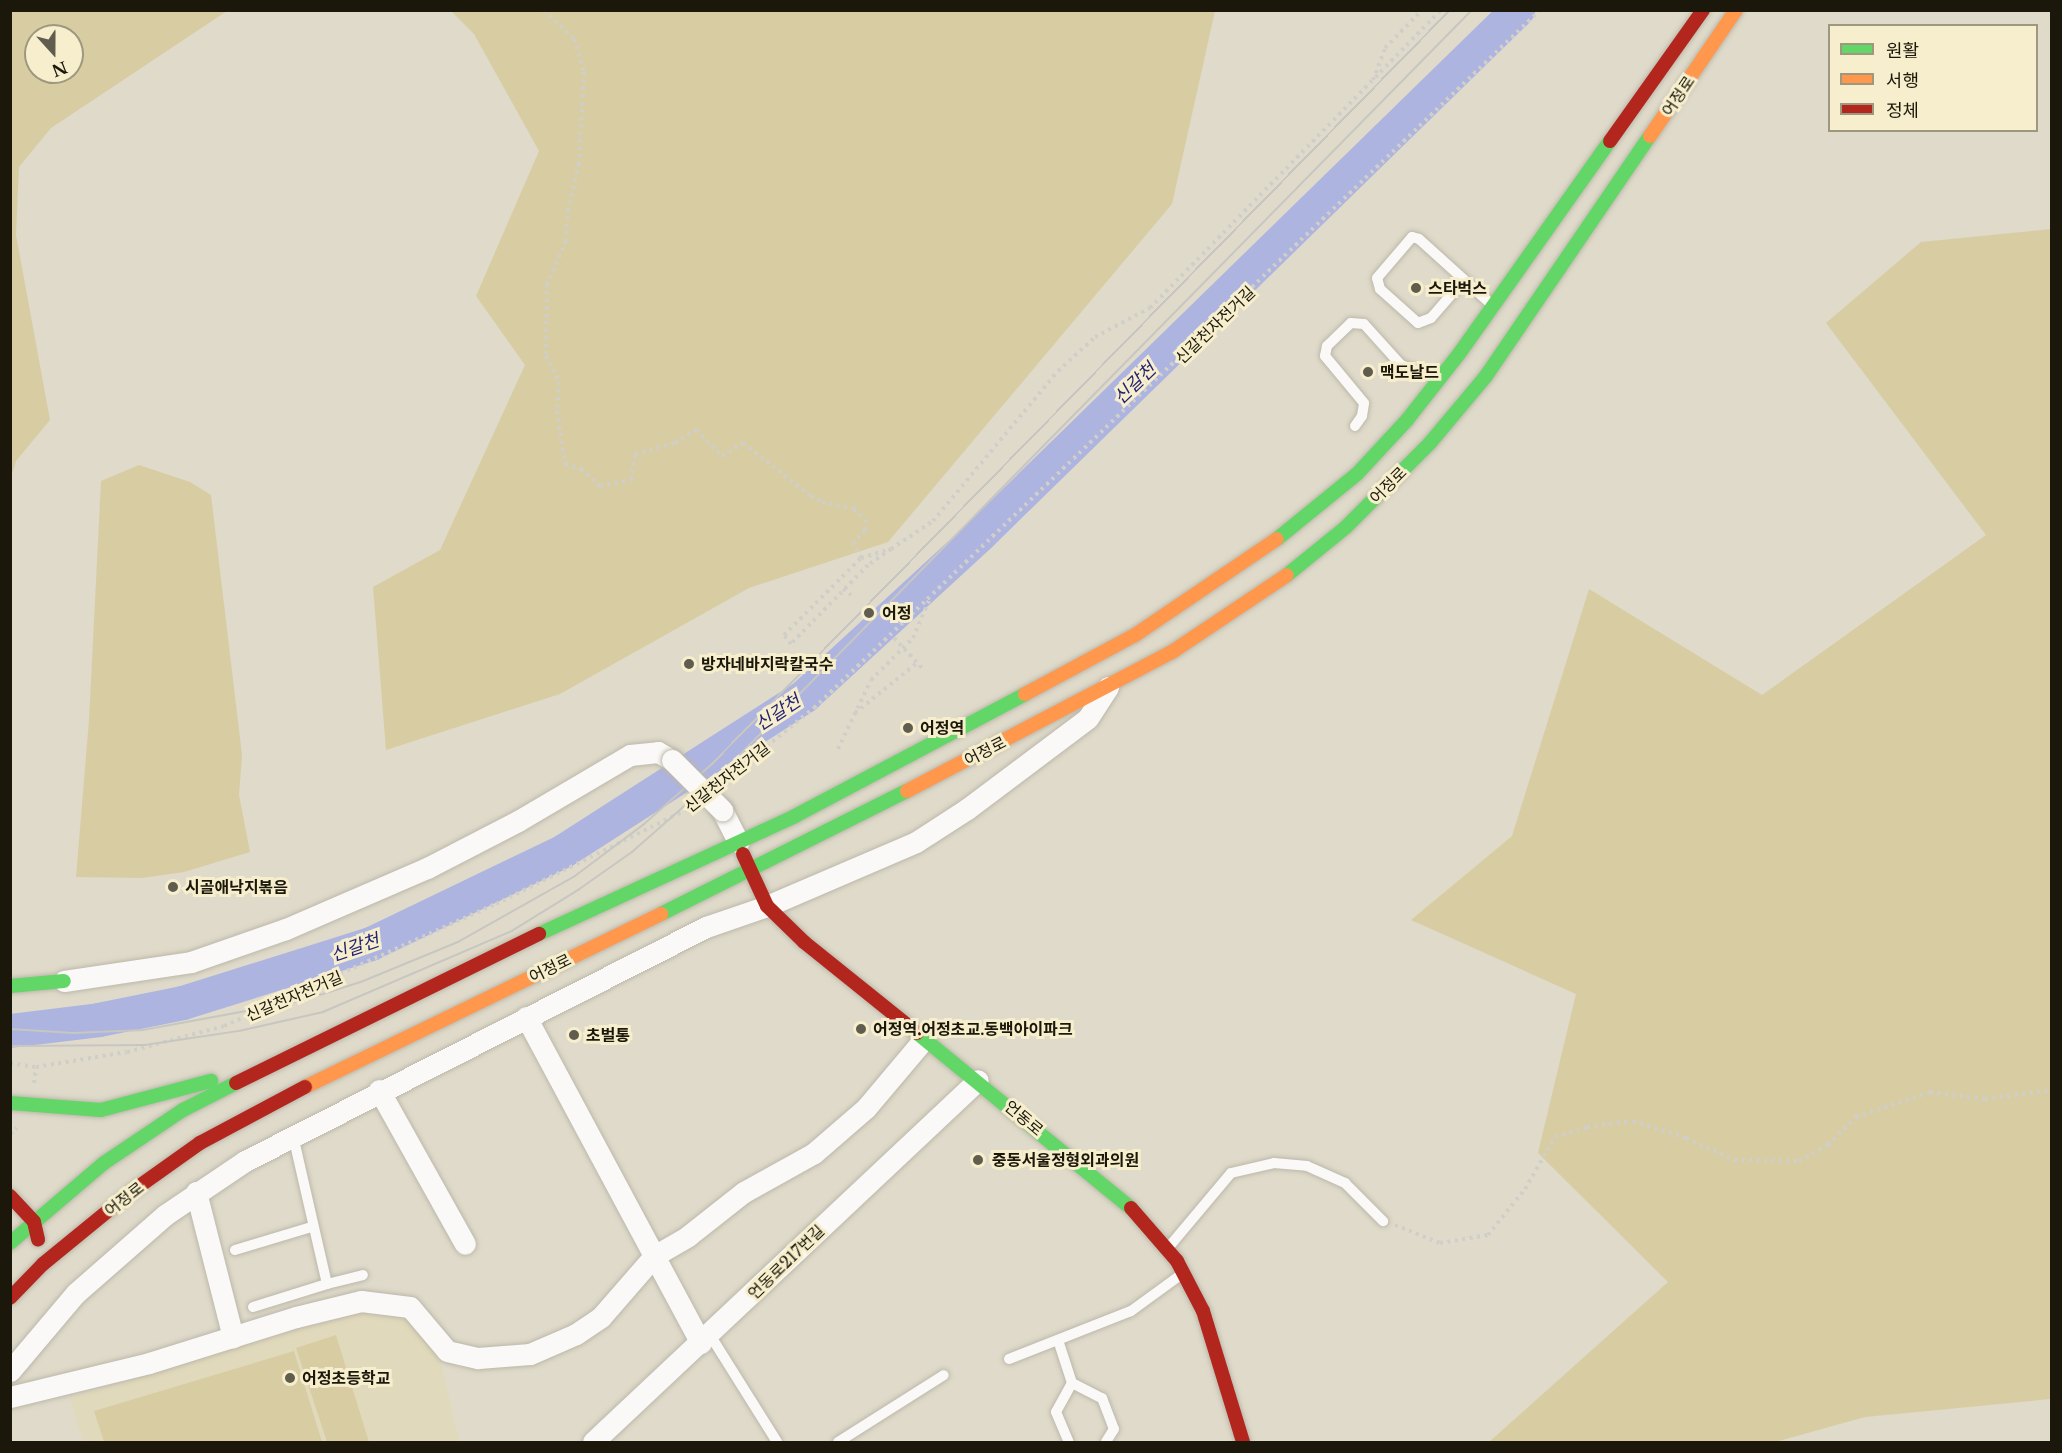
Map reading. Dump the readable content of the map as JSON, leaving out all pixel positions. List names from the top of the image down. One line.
{"streets":{"main road":["어정로","언동로"],"street":["언동로217번길"],"path":["신갈천자전거길"]},"crossings":[["어정로","언동로"],["언동로","언동로217번길"]],"water":["신갈천"],"places":["스타벅스","맥도날드","어정","방자네바지락칼국수","어정역","시골애낙지볶음","어정역.어정초교.동백아이파크","초벌통","중동서울정형외과의원","어정초등학교"],"legend":["원활","서행","정체"],"north":"bottom"}
